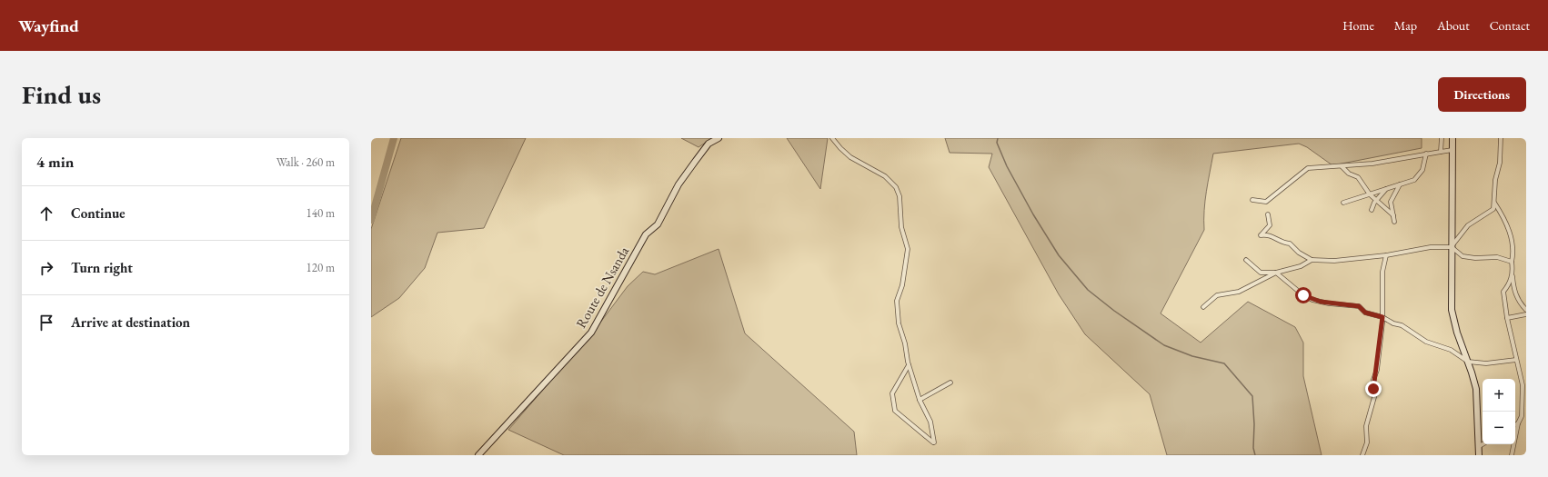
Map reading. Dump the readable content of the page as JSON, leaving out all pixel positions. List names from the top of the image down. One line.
{"streets":{"street":["Route de Nsanda"]},"page":{"header":"Wayfind","nav":["Home","Map","About","Contact"],"buttons":"Directions","title":"Find us","heading":["4 min","Walk · 260 m"],"list":[["Continue","140 m"],["Turn right","120 m"],"Arrive at destination"],"map_buttons":["+","−"]}}
